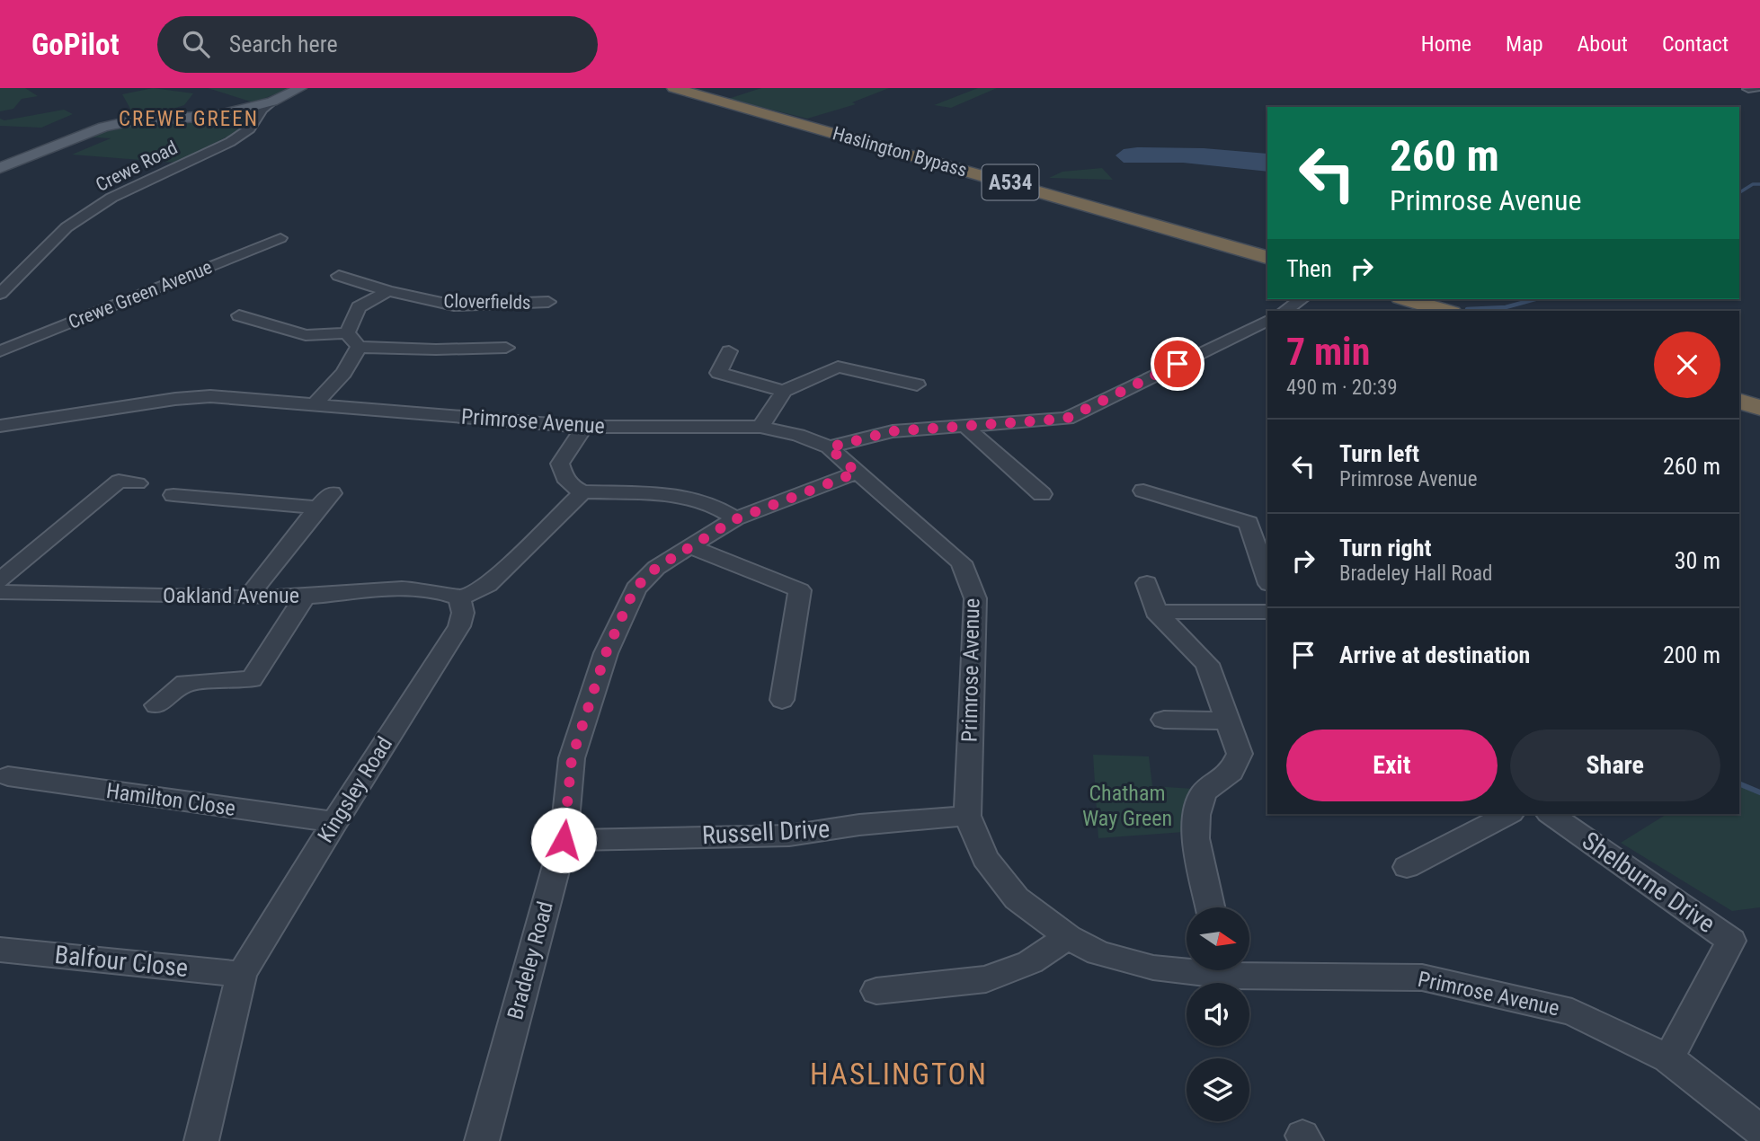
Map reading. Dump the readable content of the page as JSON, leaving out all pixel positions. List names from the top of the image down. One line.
{"streets":{"highway":["Haslington Bypass","A534"],"main road":["Crewe Road"],"street":["Crewe Green Avenue","Cloverfields","Primrose Avenue","Oakland Avenue","Kingsley Road","Hamilton Close","Russell Drive","Shelburne Drive","Bradeley Road","Balfour Close"]},"crossings":[["Primrose Avenue","Russell Drive"],["Primrose Avenue","Shelburne Drive"],["Primrose Avenue","Bradeley Road"],["Oakland Avenue","Kingsley Road"],["Kingsley Road","Hamilton Close"],["Kingsley Road","Balfour Close"],["Russell Drive","Bradeley Road"]],"districts":["CREWE GREEN","HASLINGTON"],"parks":["Chatham Way Green"],"north":"right","page":{"header":"GoPilot","search":"Search here","nav":["Home","Map","About","Contact"],"turn":["260 m","Primrose Avenue"],"then":"Then","heading":["7 min","490 m · 20:39"],"list":[{"name":"Turn left","note":"Primrose Avenue","value":"260 m"},{"name":"Turn right","note":"Bradeley Hall Road","value":"30 m"},{"name":"Arrive at destination","value":"200 m"}],"buttons":["Exit","Share"]}}
